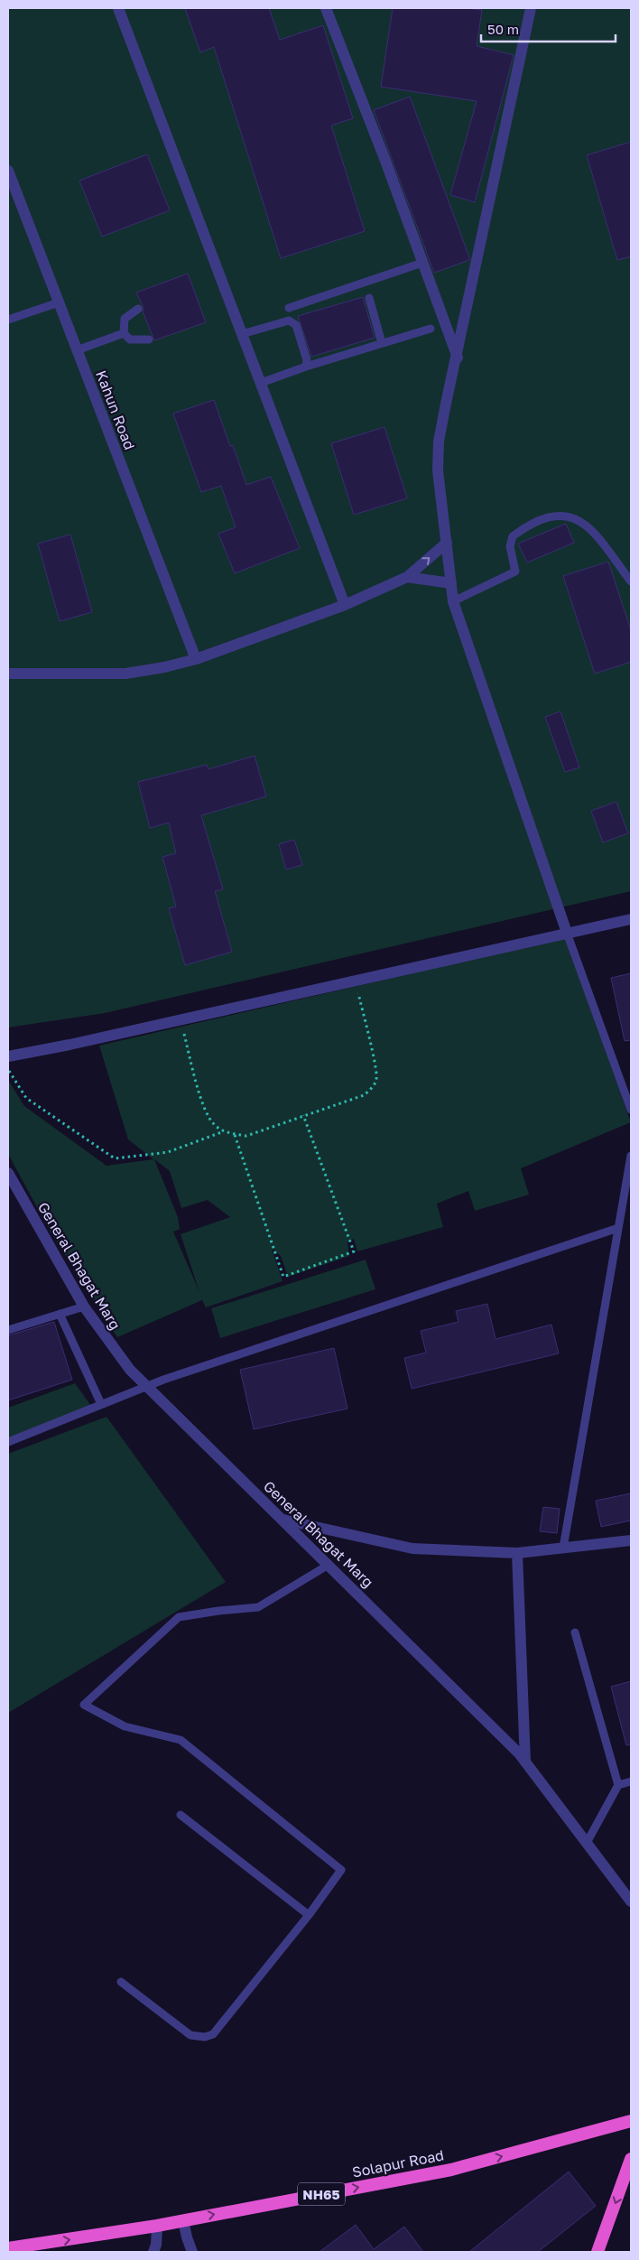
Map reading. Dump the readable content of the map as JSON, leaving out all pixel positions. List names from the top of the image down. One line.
{"streets":{"highway":["Solapur Road","NH65"],"street":["Kahun Road","General Bhagat Marg"]},"one_way":["Solapur Road"],"scale_bar":"50 m"}
